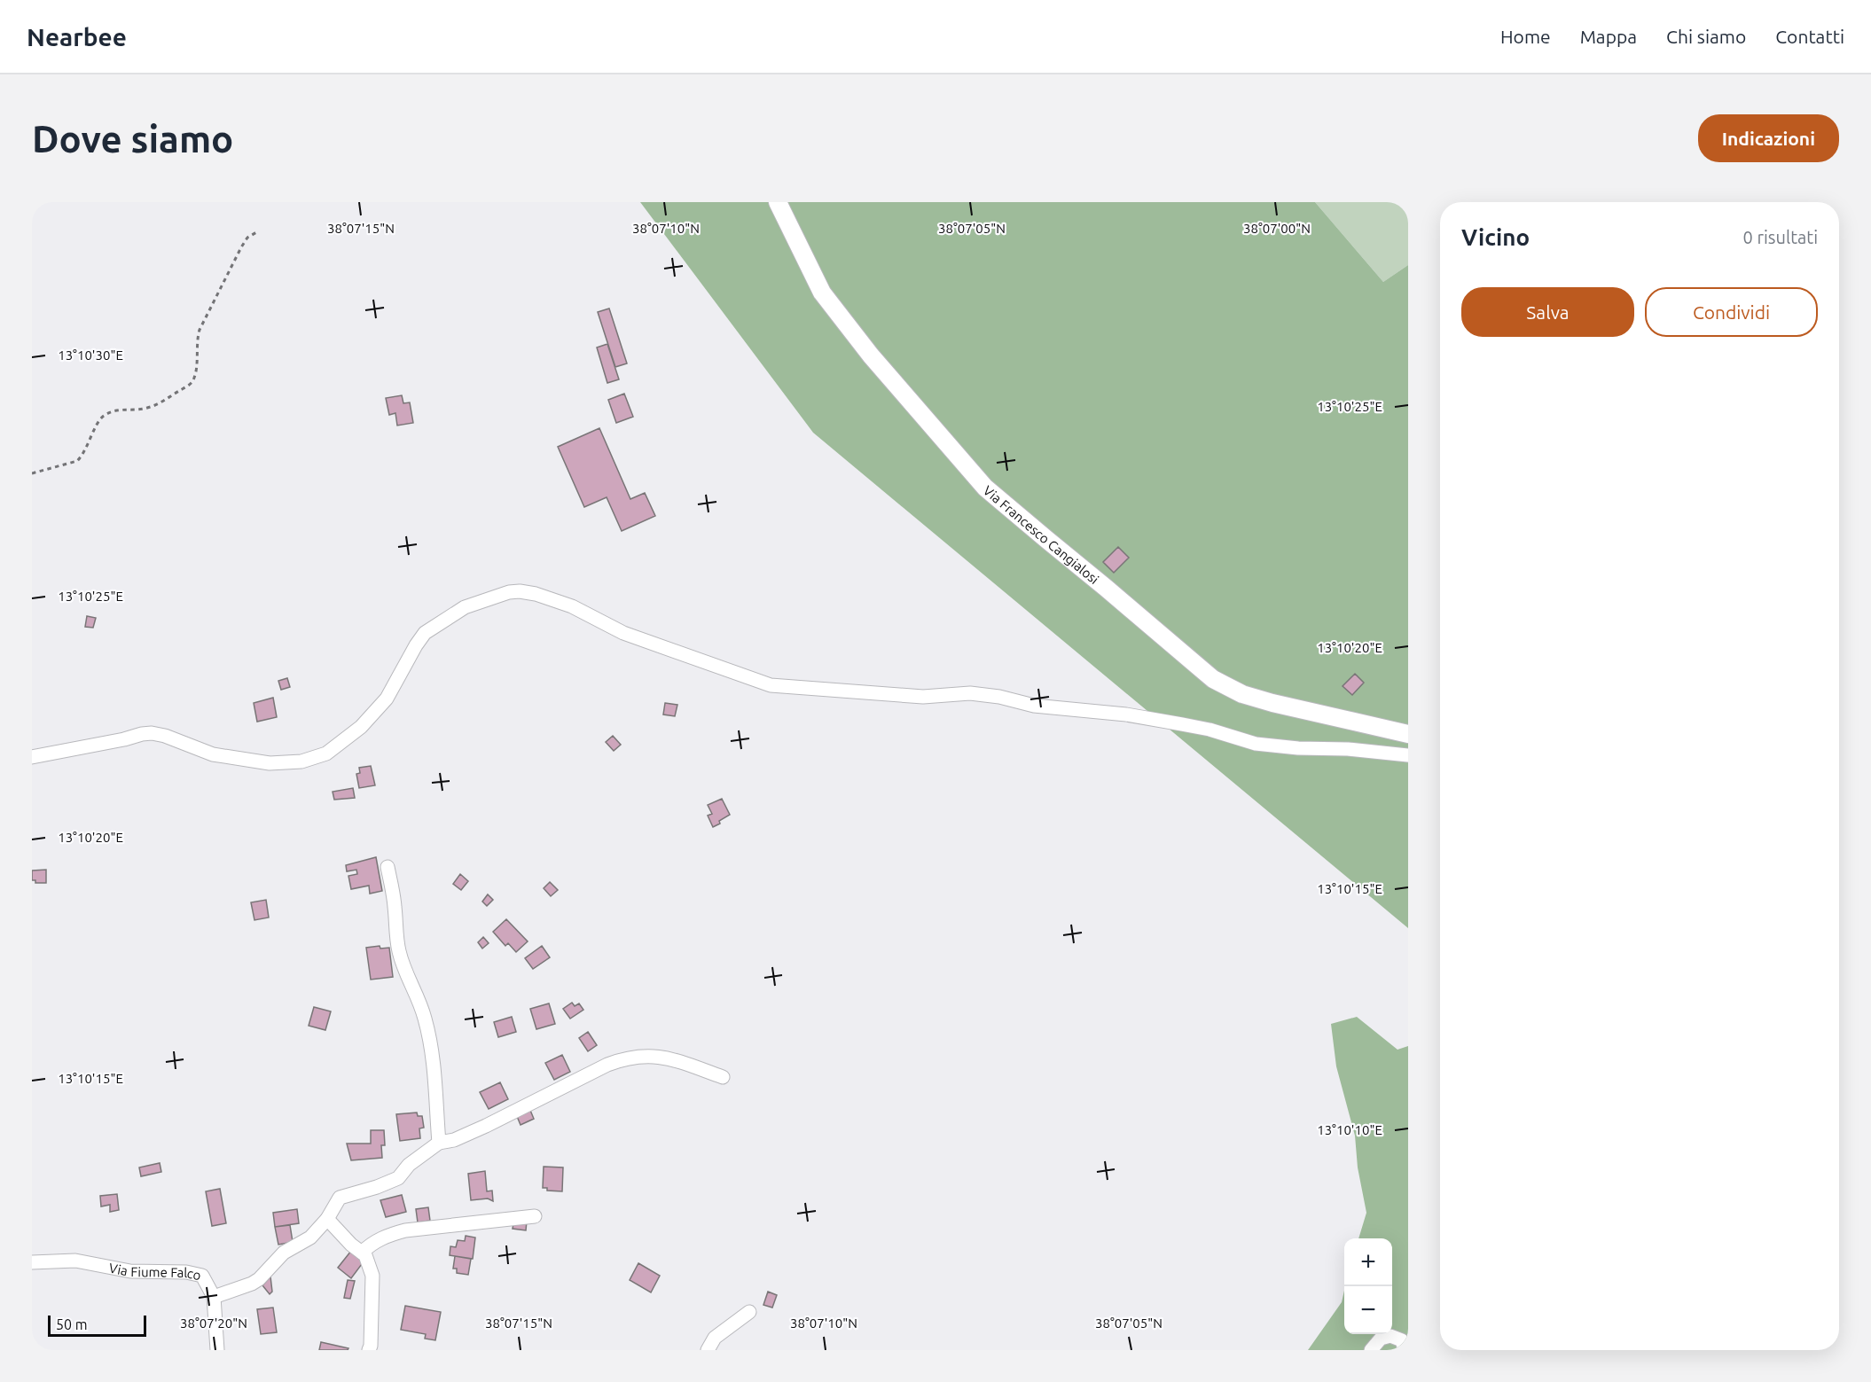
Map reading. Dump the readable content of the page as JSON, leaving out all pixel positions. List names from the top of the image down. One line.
{"streets":{"street":["Via Francesco Cangialosi","Via Fiume Falco"]},"scale_bar":"50 m","page":{"header":"Nearbee","nav":["Home","Mappa","Chi siamo","Contatti"],"buttons":["Indicazioni",["Salva","Condividi"]],"title":"Dove siamo","heading":["Vicino","0 risultati"],"map_buttons":["+","−"],"scale":"50 m"},"coordinates":["38°07'15\"N","38°07'10\"N","38°07'05\"N","38°07'00\"N","13°10'30\"E","13°10'25\"E","13°10'20\"E","13°10'15\"E","13°10'10\"E","38°07'20\"N"]}
